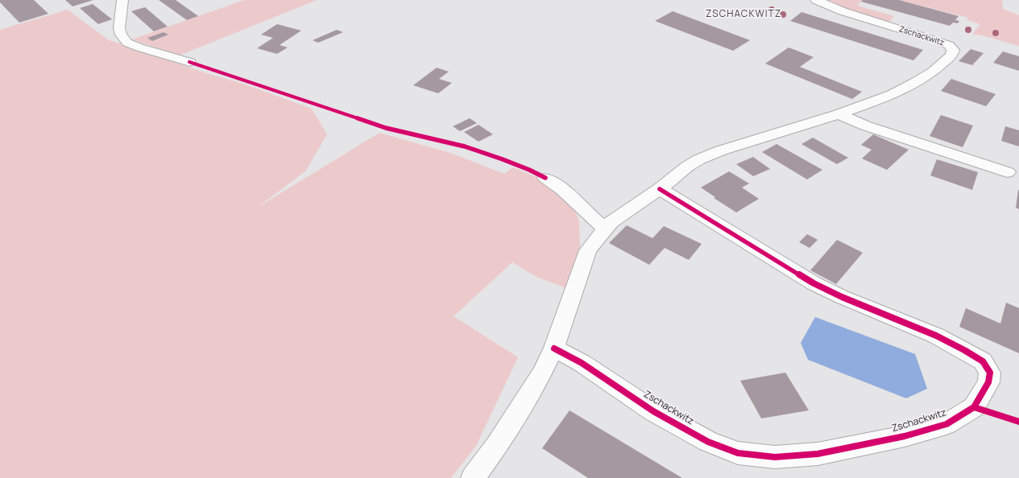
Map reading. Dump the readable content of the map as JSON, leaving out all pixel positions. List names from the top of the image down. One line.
{"streets":{"street":["Zschackwitz"]},"districts":["ZSCHACKWITZ"]}
